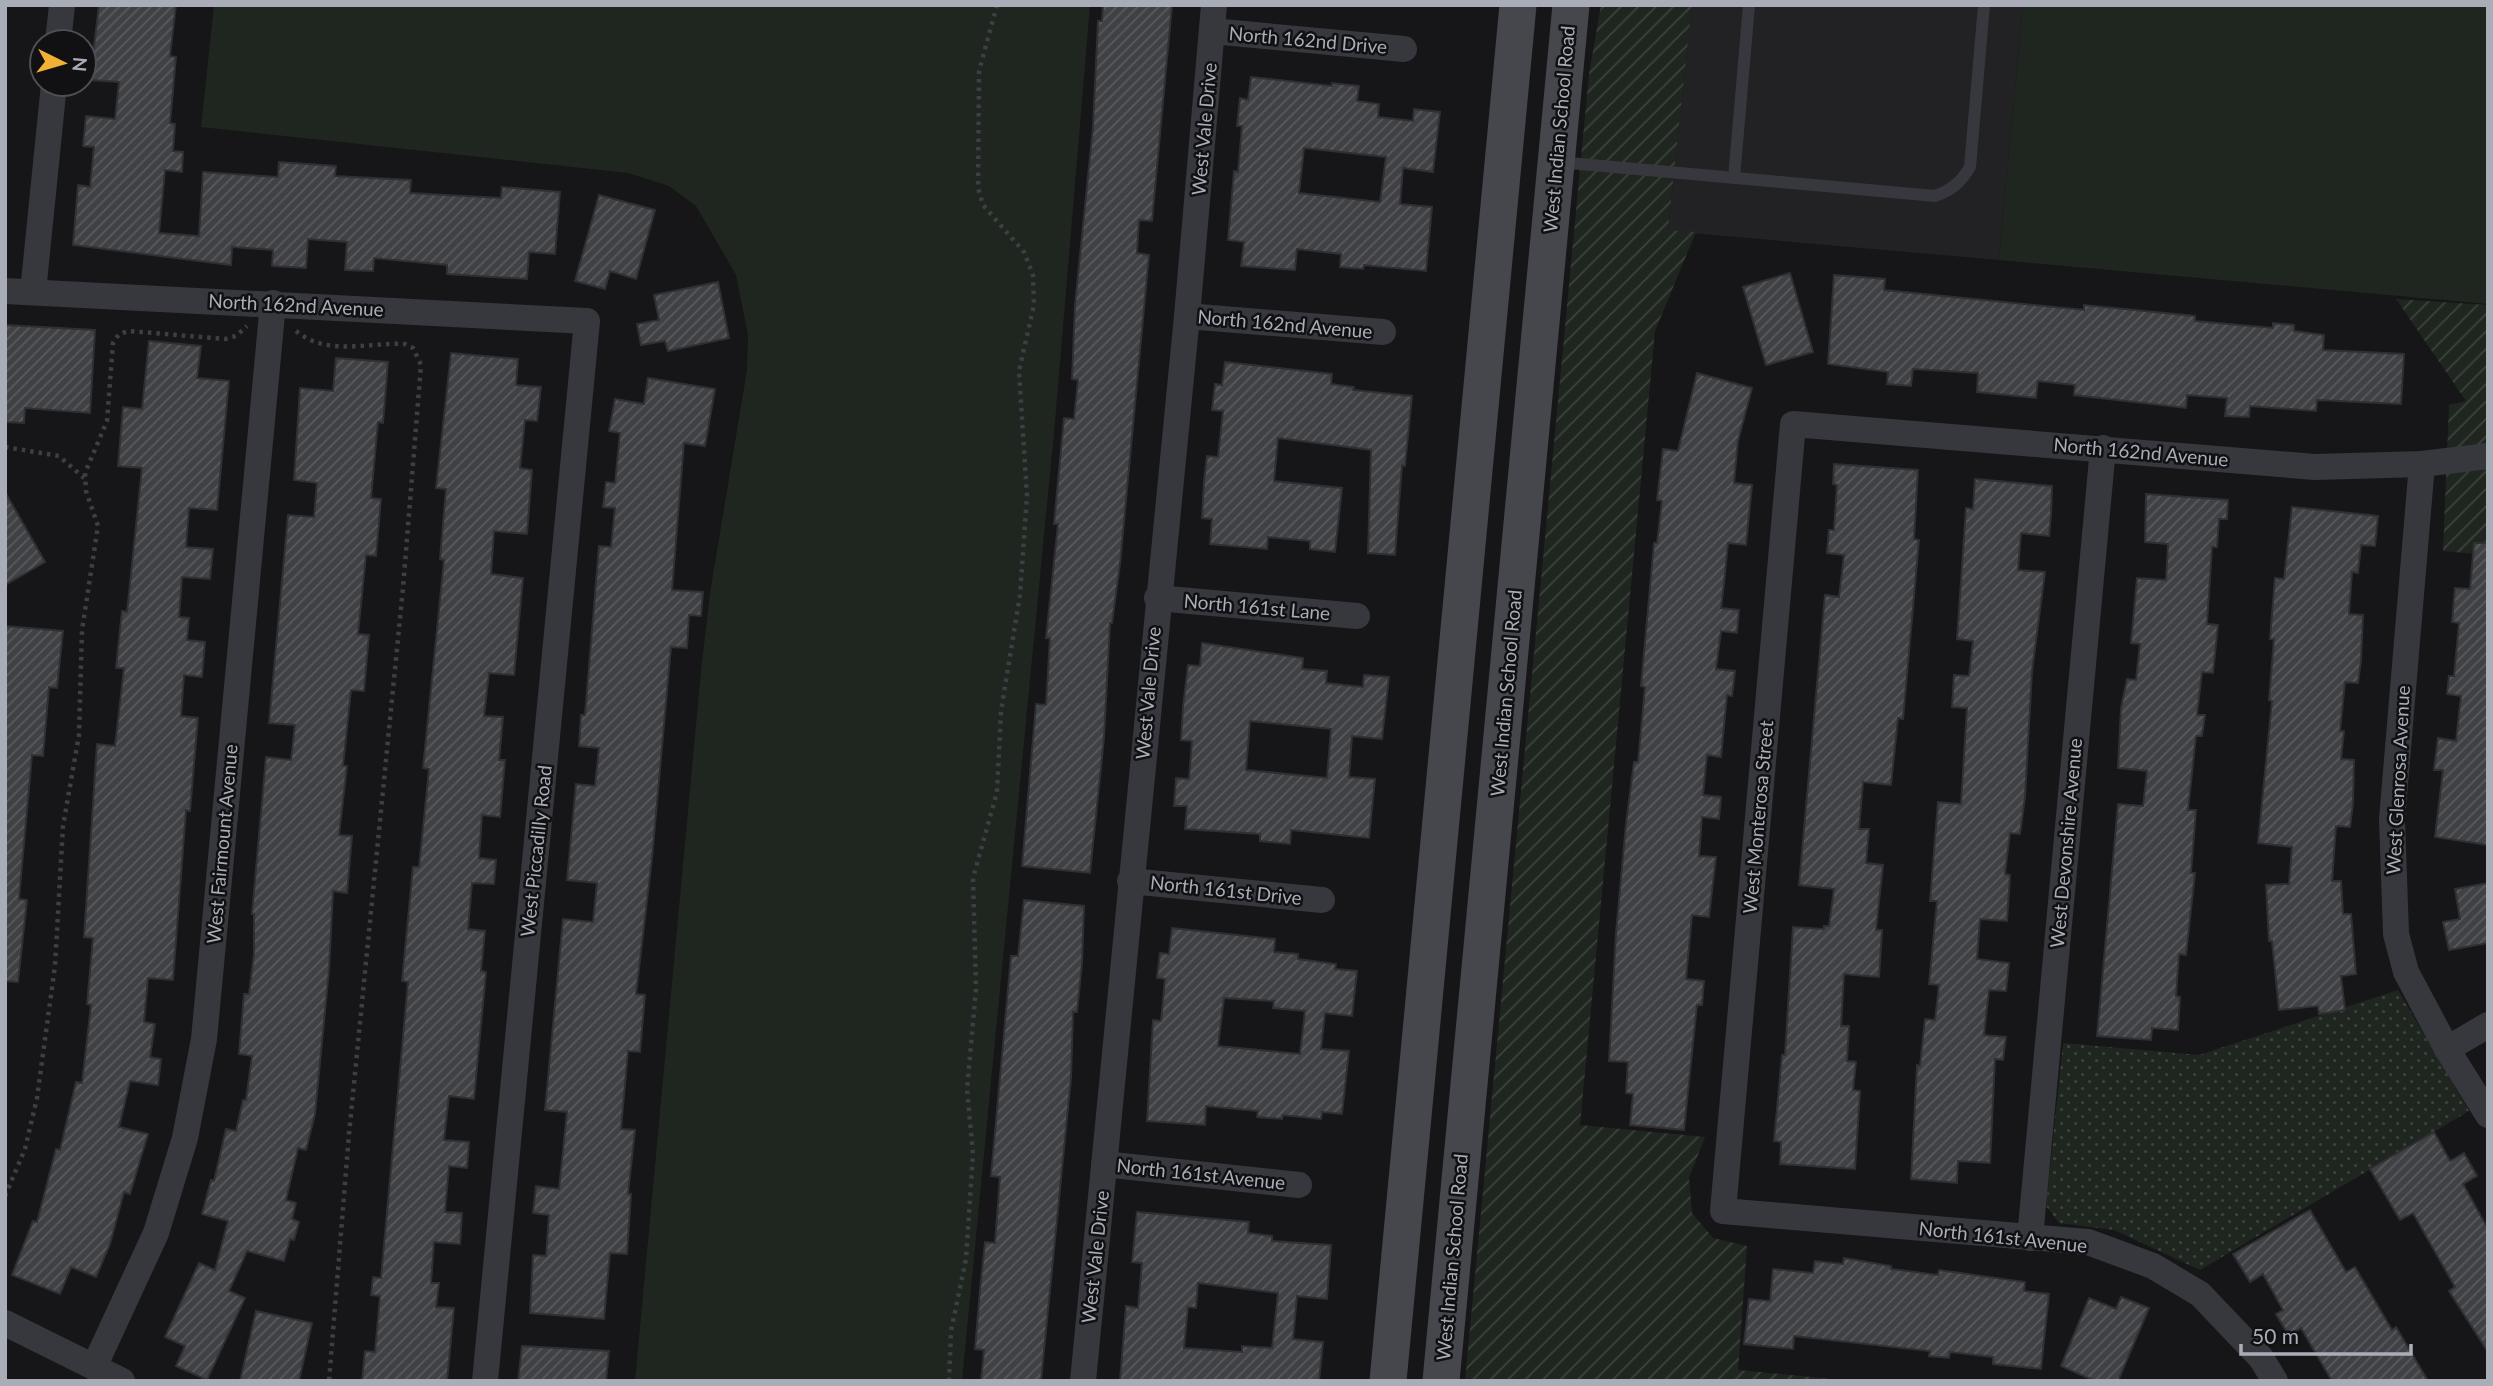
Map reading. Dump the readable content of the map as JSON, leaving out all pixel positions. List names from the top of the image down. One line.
{"streets":{"main road":["West Indian School Road"],"street":["North 162nd Drive","West Vale Drive","North 162nd Avenue","North 161st Lane","West Glenrosa Avenue","West Monterosa Street","West Devonshire Avenue","West Fairmount Avenue","West Piccadilly Road","North 161st Drive","North 161st Avenue"]},"crossings":[["North 162nd Drive","West Vale Drive"],["West Vale Drive","North 162nd Avenue"],["West Vale Drive","North 161st Lane"],["West Vale Drive","North 161st Drive"],["West Vale Drive","North 161st Avenue"],["North 162nd Avenue","West Glenrosa Avenue"],["North 162nd Avenue","West Monterosa Street"],["North 162nd Avenue","West Devonshire Avenue"],["North 162nd Avenue","West Fairmount Avenue"],["North 162nd Avenue","West Piccadilly Road"],["West Monterosa Street","North 161st Avenue"],["West Devonshire Avenue","North 161st Avenue"]],"scale_bar":"50 m","north":"right"}
